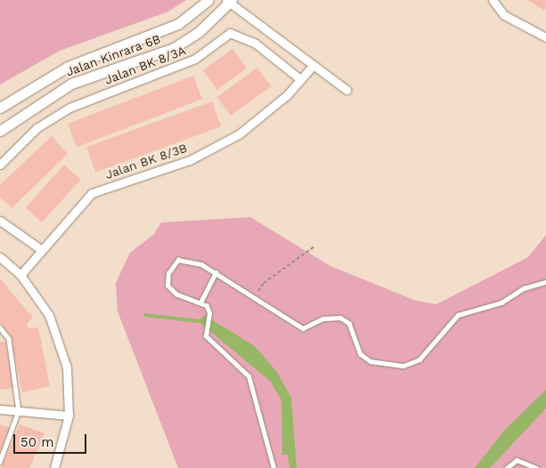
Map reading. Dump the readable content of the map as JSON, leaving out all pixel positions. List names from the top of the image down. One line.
{"streets":{"street":["Jalan Kinrara 6B","Jalan BK 8/3A","Jalan BK 8/3B"]},"crossings":[["Jalan BK 8/3A","Jalan BK 8/3B"]],"scale_bar":"50 m"}
